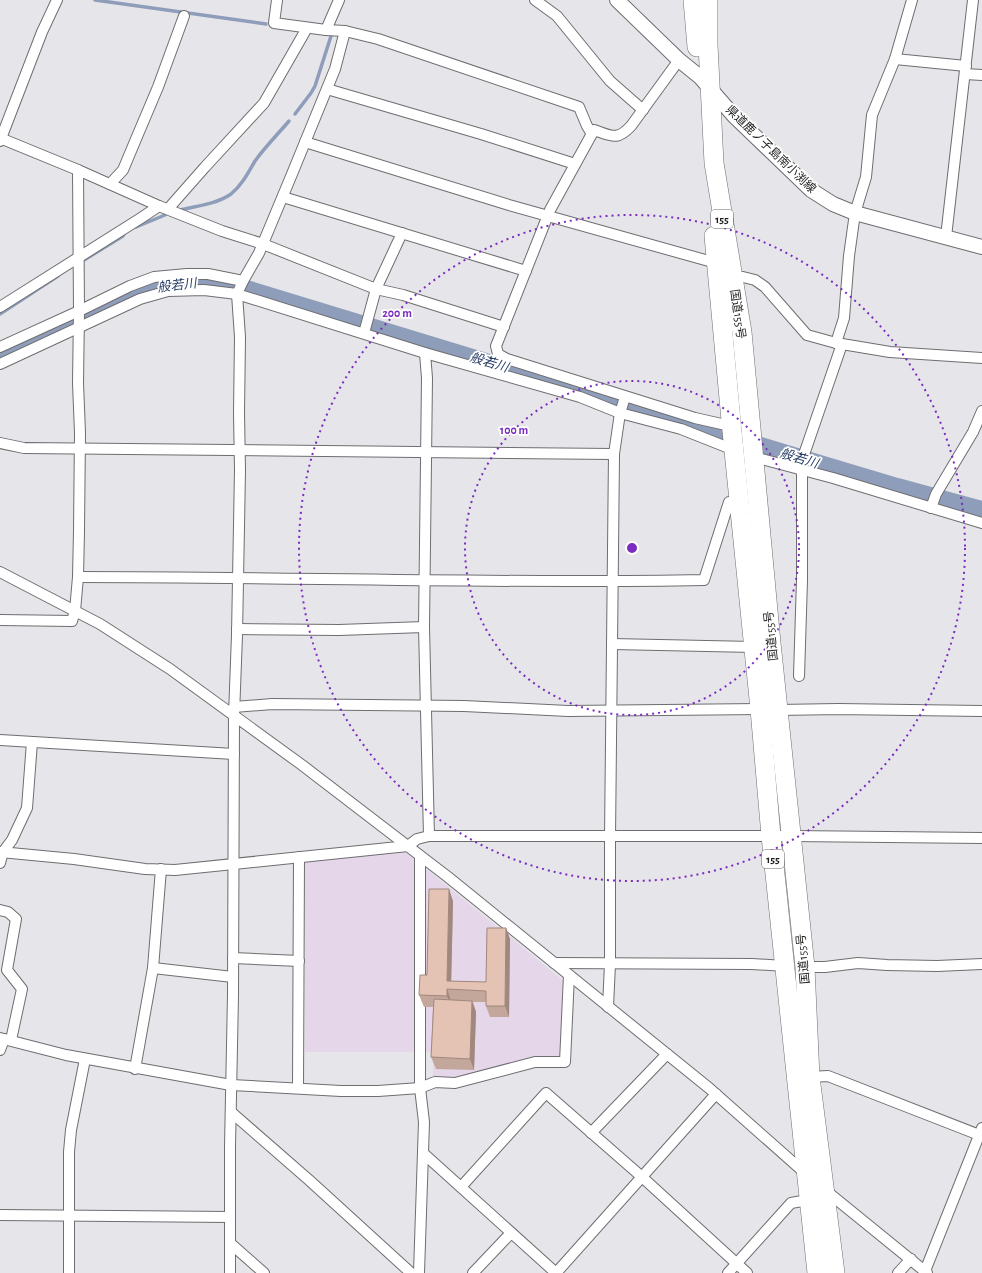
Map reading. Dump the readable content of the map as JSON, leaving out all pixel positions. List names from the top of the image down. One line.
{"streets":{"highway":["155","国道155号"],"main road":["県道鹿ノ子島南小渕線"]},"crossings":[["県道鹿ノ子島南小渕線","国道155号"]],"water":["般若川"],"rings":["200 m","100 m"]}
